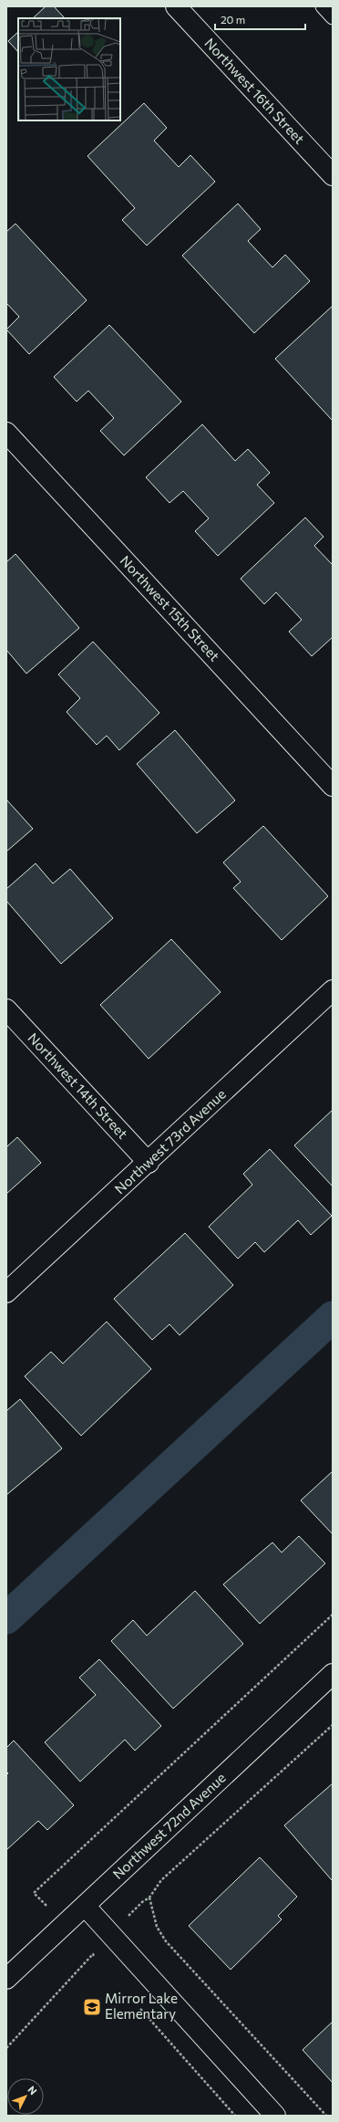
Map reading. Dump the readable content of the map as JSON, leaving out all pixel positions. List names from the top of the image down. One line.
{"streets":{"street":["Northwest 16th Street","Northwest 15th Street","Northwest 14th Street","Northwest 73rd Avenue","Northwest 72nd Avenue"]},"crossings":[["Northwest 14th Street","Northwest 73rd Avenue"]],"places":{"school or university":["Mirror Lake Elementary"]},"scale_bar":"20 m","north":"top right"}
